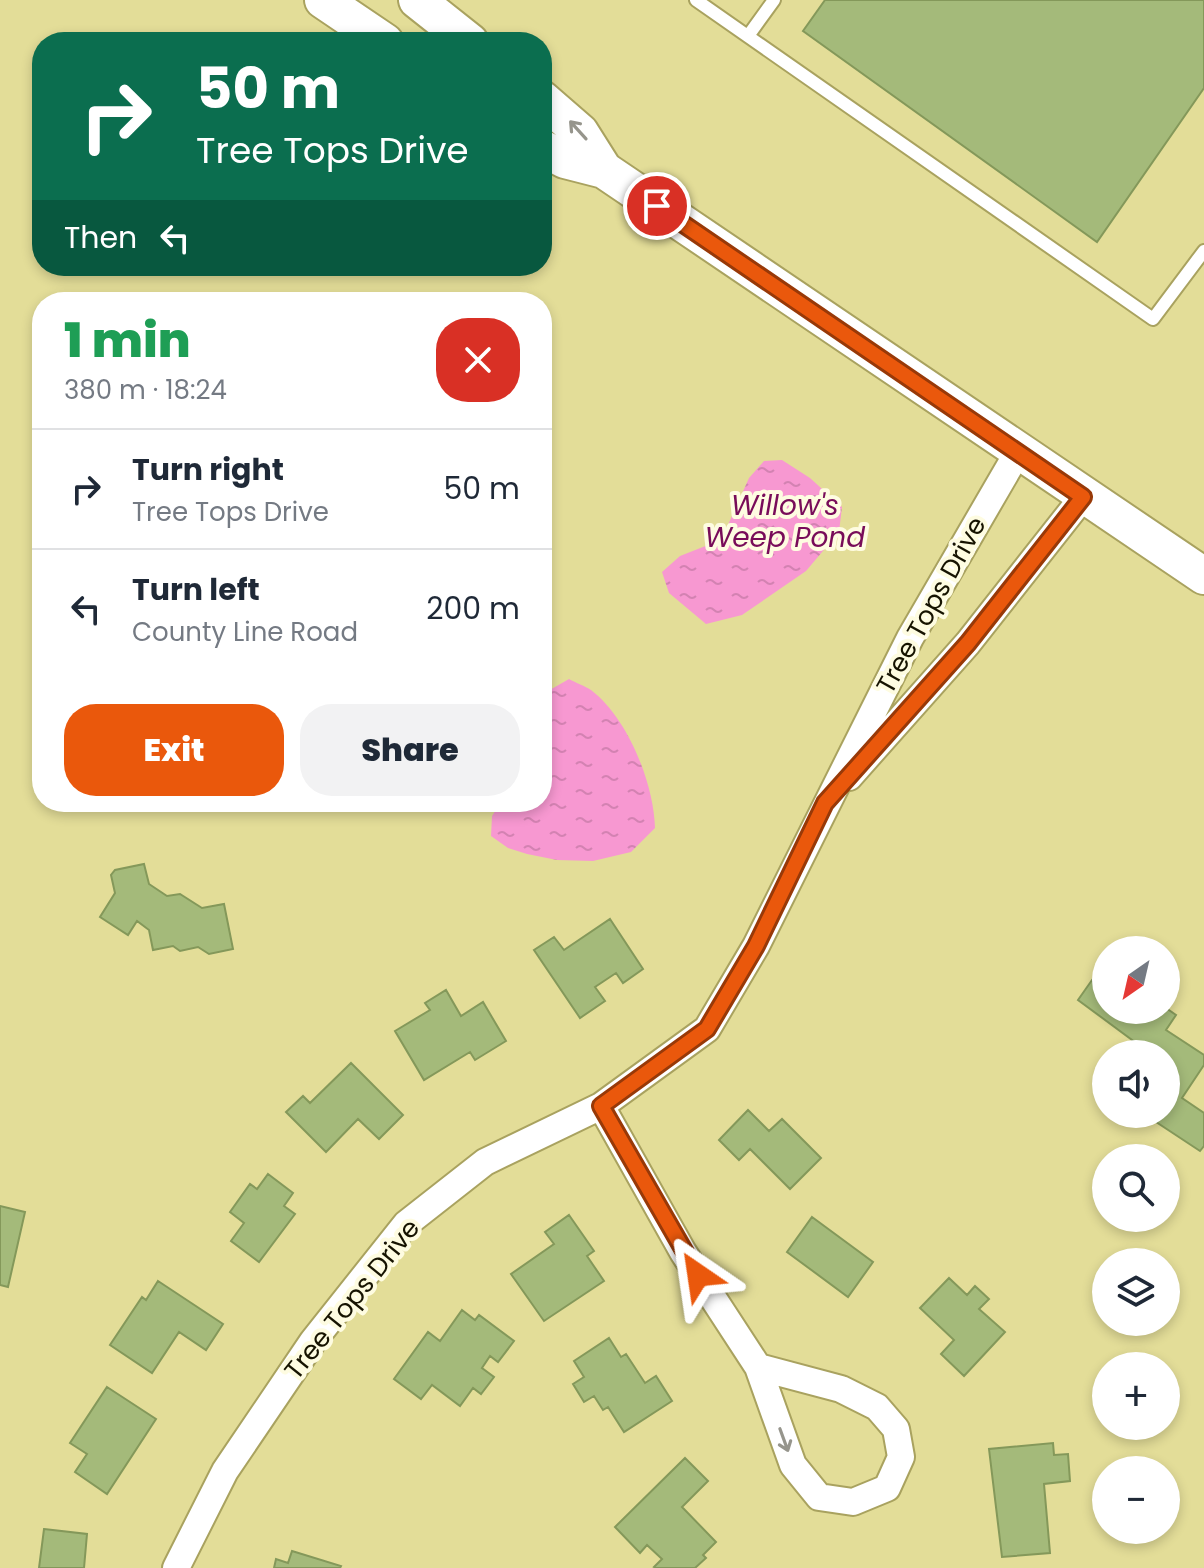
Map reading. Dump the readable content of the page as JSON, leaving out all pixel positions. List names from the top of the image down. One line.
{"streets":{"street":["Tree Tops Drive"]},"water":["Willow's Weep Pond"],"north":"bottom left","page":{"turn":["50 m","Tree Tops Drive"],"then":"Then","heading":["1 min","380 m · 18:24"],"list":[{"name":"Turn right","note":"Tree Tops Drive","value":"50 m"},{"name":"Turn left","note":"County Line Road","value":"200 m"}],"buttons":["Exit","Share"],"map_buttons":["+","−"]}}
